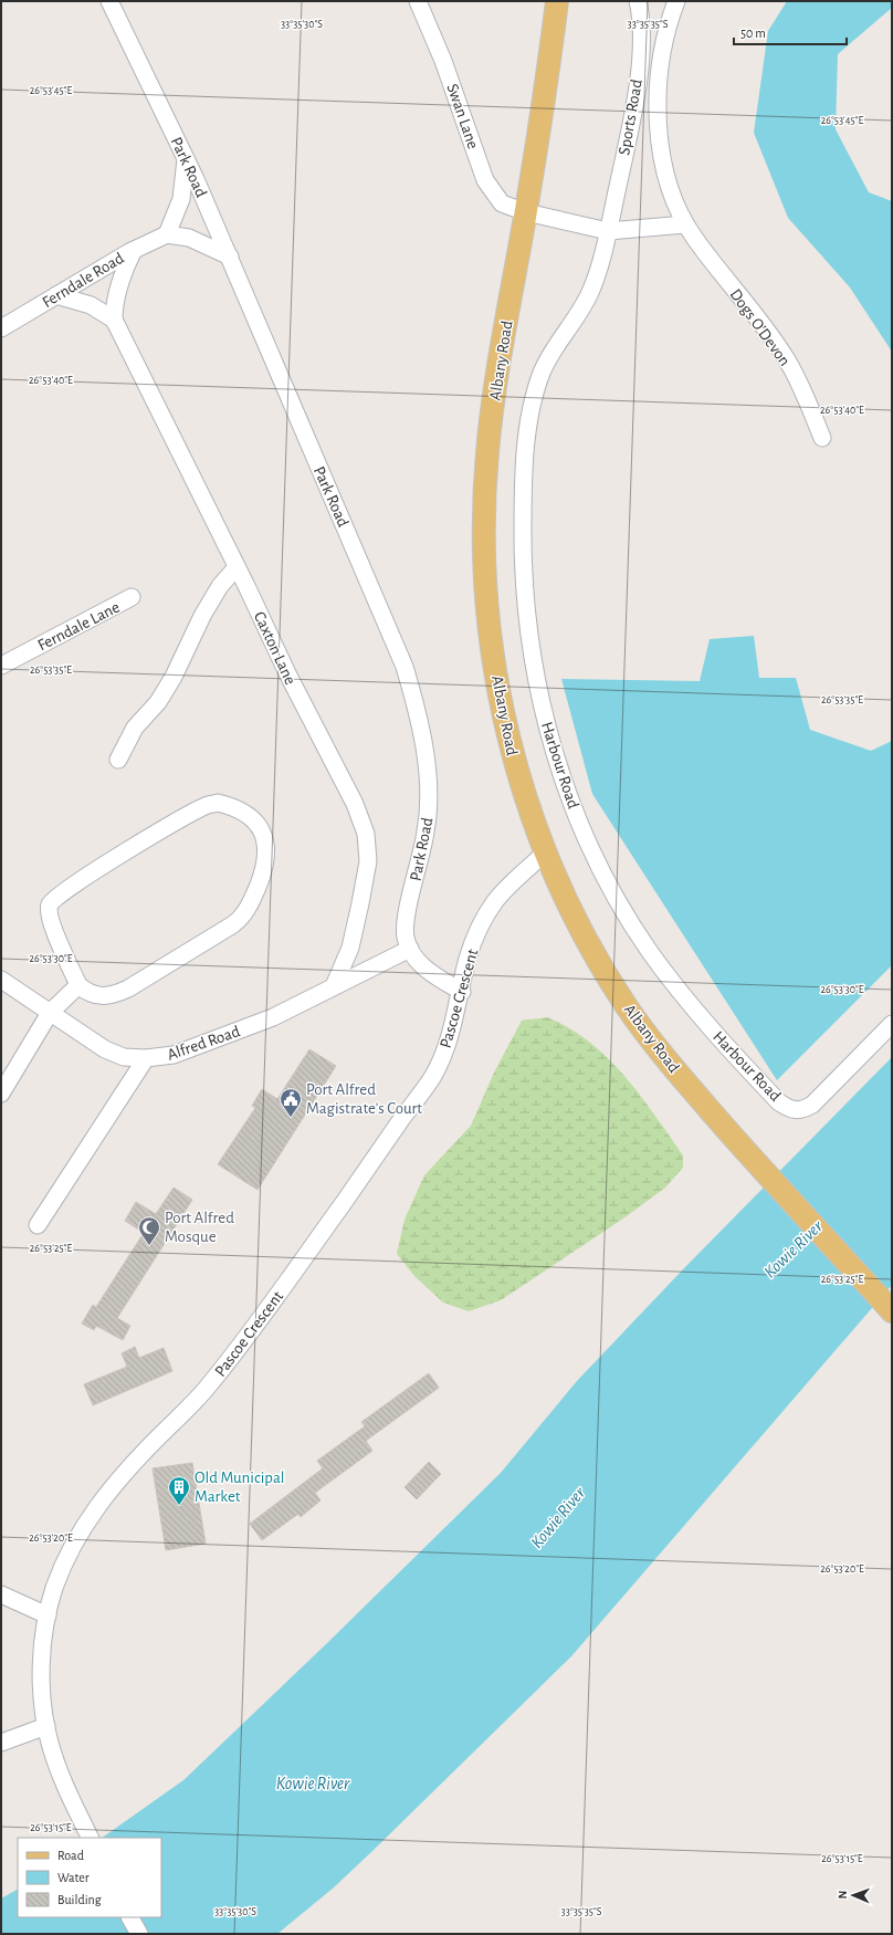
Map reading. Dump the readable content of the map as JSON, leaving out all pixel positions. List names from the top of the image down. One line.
{"streets":{"main road":["Albany Road"],"street":["Swan Lane","Sports Road","Park Road","Ferndale Road","Dogs O'Devon","Ferndale Lane","Caxton Lane","Harbour Road","Pascoe Crescent","Alfred Road"]},"crossings":[["Swan Lane","Sports Road"],["Swan Lane","Dogs O'Devon"],["Swan Lane","Albany Road"],["Swan Lane","Harbour Road"],["Sports Road","Harbour Road"],["Park Road","Pascoe Crescent"],["Park Road","Alfred Road"],["Ferndale Road","Caxton Lane"],["Albany Road","Pascoe Crescent"],["Caxton Lane","Alfred Road"]],"water":["Kowie River"],"places":{"public building":["Port Alfred Magistrate's Court"],"mosque":["Port Alfred Mosque"],"building":["Old Municipal Market"]},"legend":["Road","Water","Building"],"scale_bar":"50 m","north":"left","coordinates":["33°35'30\"S","33°35'35\"S","26°53'45\"E","26°53'40\"E","26°53'35\"E","26°53'30\"E","26°53'25\"E","26°53'20\"E","26°53'15\"E"]}
